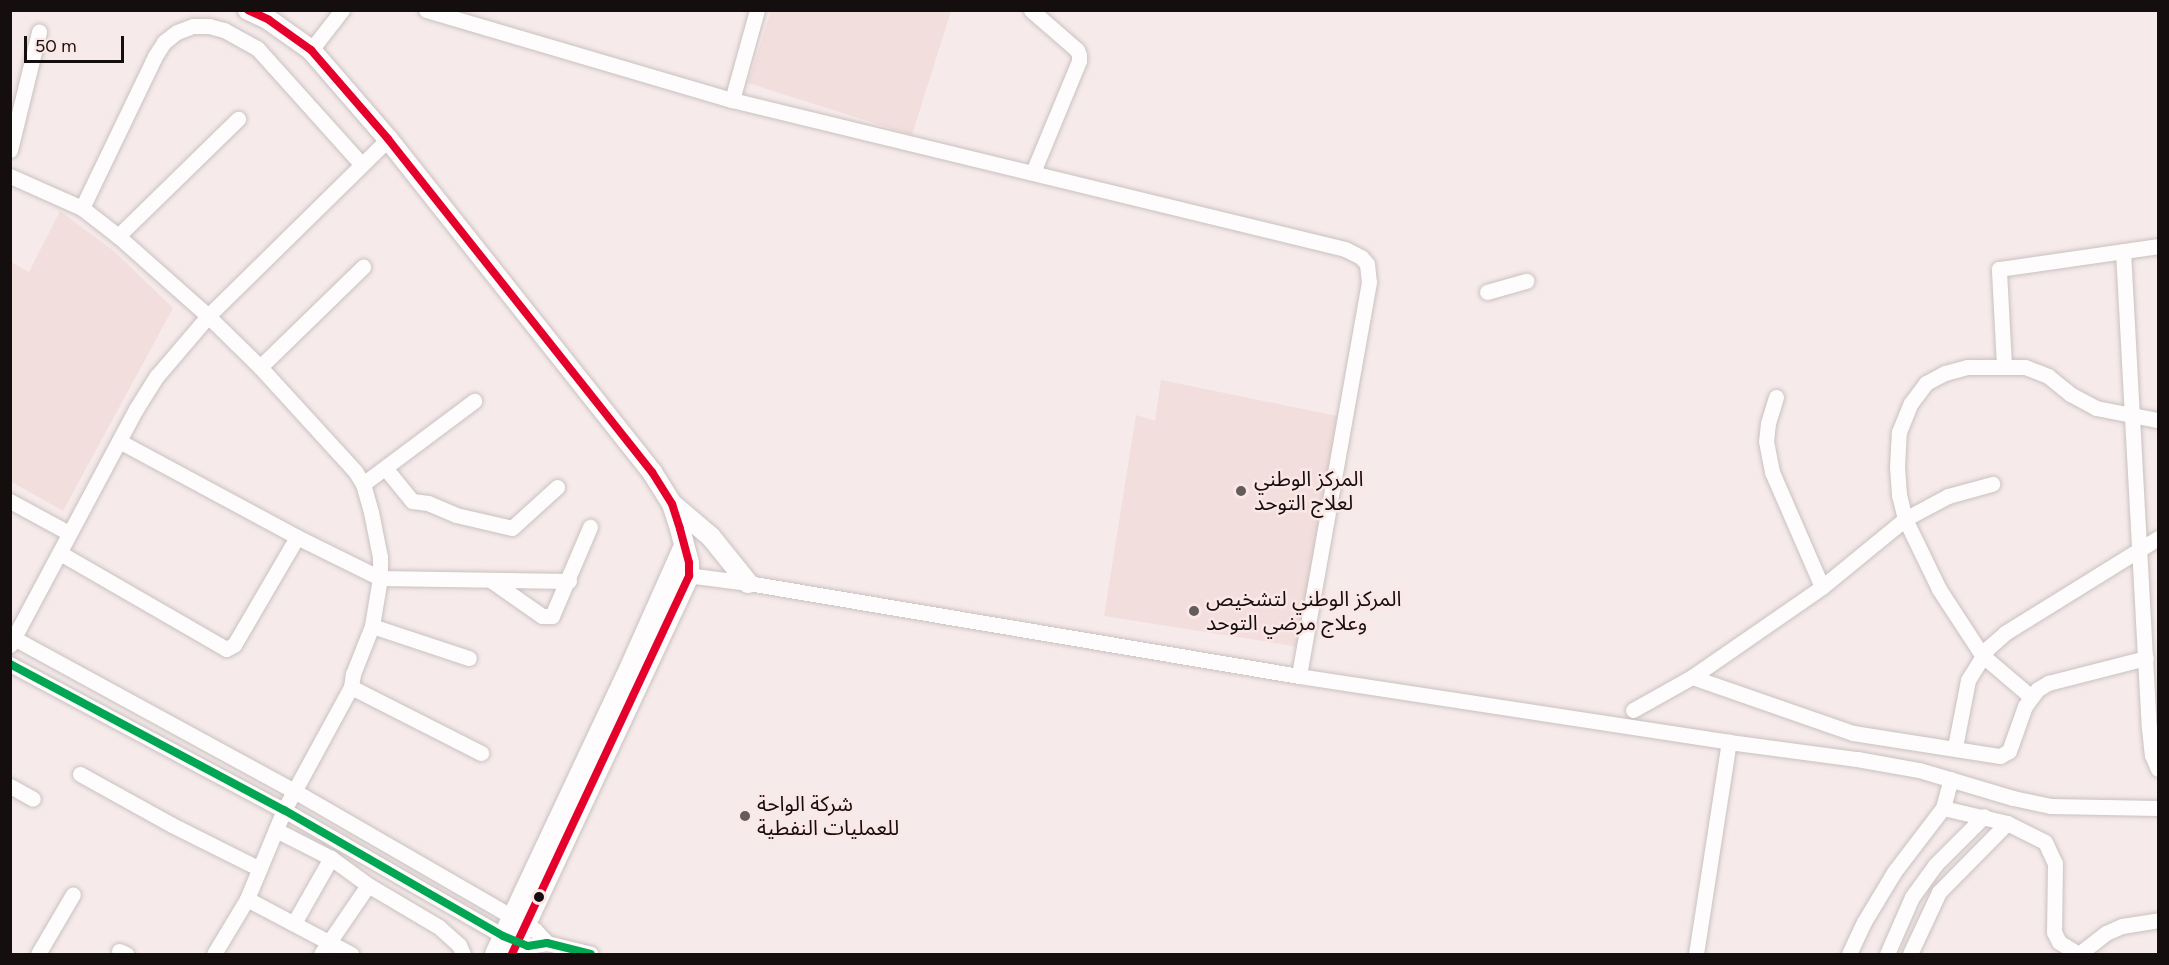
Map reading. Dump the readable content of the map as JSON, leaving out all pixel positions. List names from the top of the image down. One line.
{"places":["المركز الوطني لعلاج التوحد","المركز الوطني لتشخيص وعلاج مرضي التوحد","شركة الواحة للعمليات النفطية"],"scale_bar":"50 m"}
